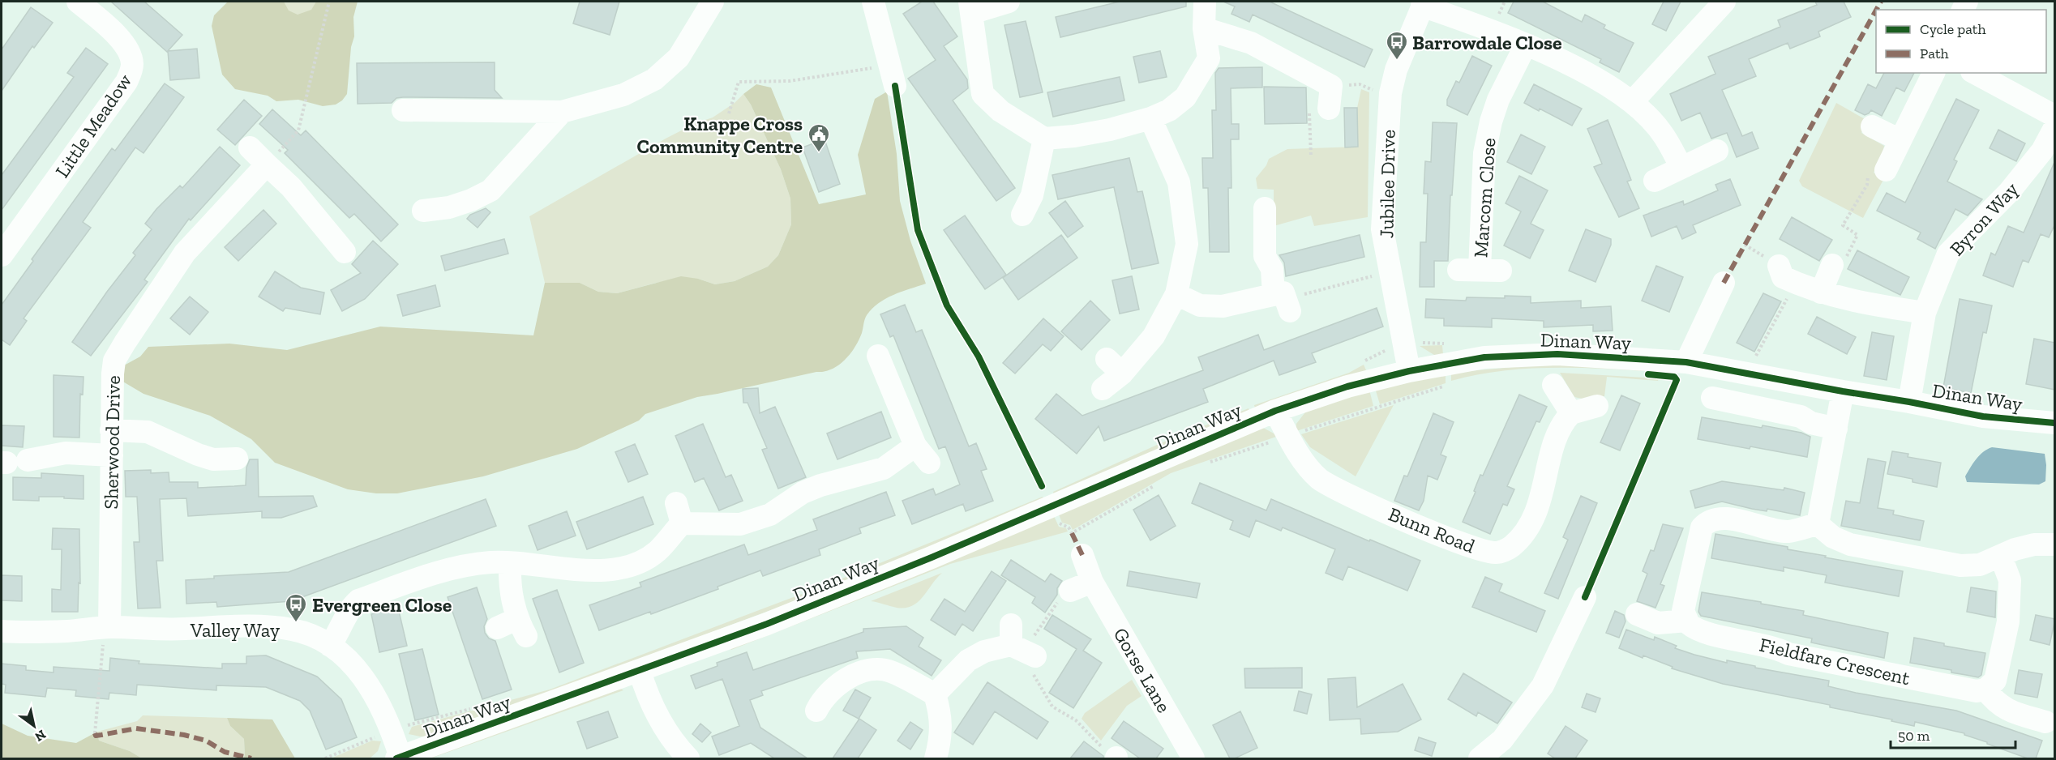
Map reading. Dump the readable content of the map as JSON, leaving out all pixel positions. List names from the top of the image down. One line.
{"streets":{"street":["Little Meadow","Jubilee Drive","Marcom Close","Byron Way","Dinan Way","Sherwood Drive","Bunn Road","Valley Way","Fieldfare Crescent","Gorse Lane"]},"crossings":[["Jubilee Drive","Dinan Way"],["Byron Way","Dinan Way"],["Dinan Way","Bunn Road"],["Dinan Way","Valley Way"],["Sherwood Drive","Valley Way"]],"places":{"bus stop":["Barrowdale Close","Evergreen Close"],"public building":["Knappe Cross Community Centre"]},"legend":["Cycle path","Path"],"scale_bar":"50 m","north":"bottom right"}
